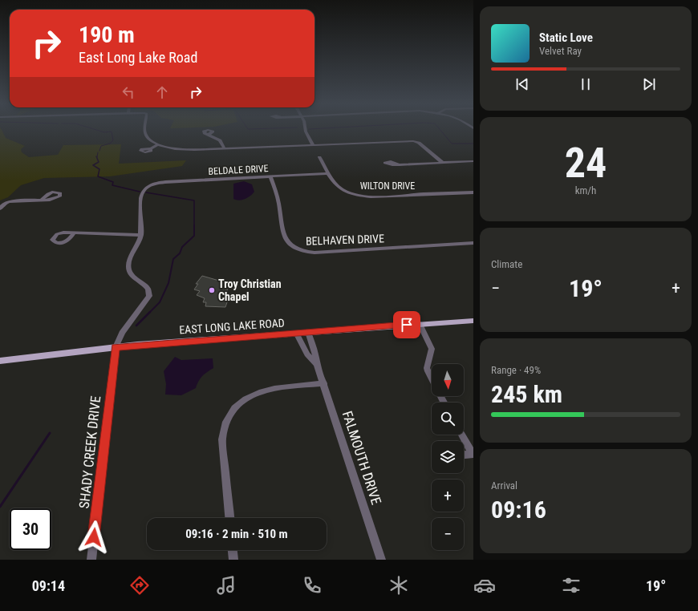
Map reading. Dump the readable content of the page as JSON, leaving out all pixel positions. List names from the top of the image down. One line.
{"streets":{"main road":["EAST LONG LAKE ROAD"],"street":["BELDALE DRIVE","WILTON DRIVE","BELHAVEN DRIVE","SHADY CREEK DRIVE","FALMOUTH DRIVE"]},"crossings":[["BELDALE DRIVE","WILTON DRIVE"],["BELDALE DRIVE","BELHAVEN DRIVE"],["EAST LONG LAKE ROAD","SHADY CREEK DRIVE"],["EAST LONG LAKE ROAD","FALMOUTH DRIVE"]],"places":["Troy Christian Chapel"],"north":"bottom","page":{"turn":["190 m","East Long Lake Road"],"song":["Static Love","Velvet Ray"],"tile":[["24","km/h"],"Climate",["Range · 49%","245 km"],["Arrival","09:16"]],"heat":["−","19°","+"],"map_buttons":["+","−"],"limit":"30","trip":"09:16 · 2 min · 510 m","tabs":["09:14","19°"]}}
